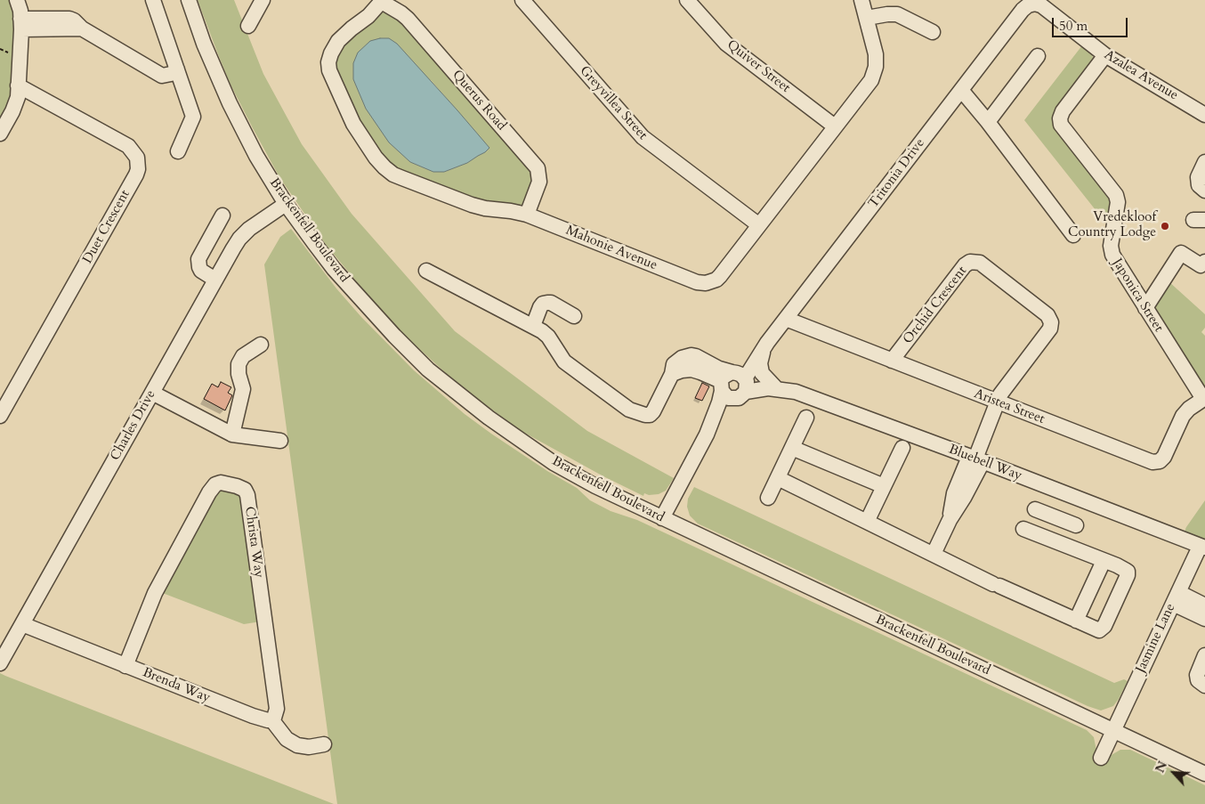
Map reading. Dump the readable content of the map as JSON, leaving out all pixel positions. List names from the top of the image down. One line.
{"streets":{"street":["Quiver Street","Azalea Avenue","Querus Road","Greyvillea Street","Tritonia Drive","Duet Crescent","Brackenfell Boulevard","Mahonie Avenue","Japonica Street","Orchid Crescent","Aristea Street","Charles Drive","Bluebell Way","Christa Way","Jasmine Lane","Brenda Way"]},"crossings":[["Quiver Street","Mahonie Avenue"],["Azalea Avenue","Tritonia Drive"],["Azalea Avenue","Japonica Street"],["Querus Road","Mahonie Avenue"],["Greyvillea Street","Mahonie Avenue"],["Tritonia Drive","Brackenfell Boulevard"],["Tritonia Drive","Aristea Street"],["Brackenfell Boulevard","Charles Drive"],["Brackenfell Boulevard","Jasmine Lane"],["Japonica Street","Aristea Street"],["Orchid Crescent","Aristea Street"],["Charles Drive","Brenda Way"],["Bluebell Way","Jasmine Lane"],["Christa Way","Brenda Way"]],"places":["Vredekloof Country Lodge"],"scale_bar":"50 m","north":"top left"}
